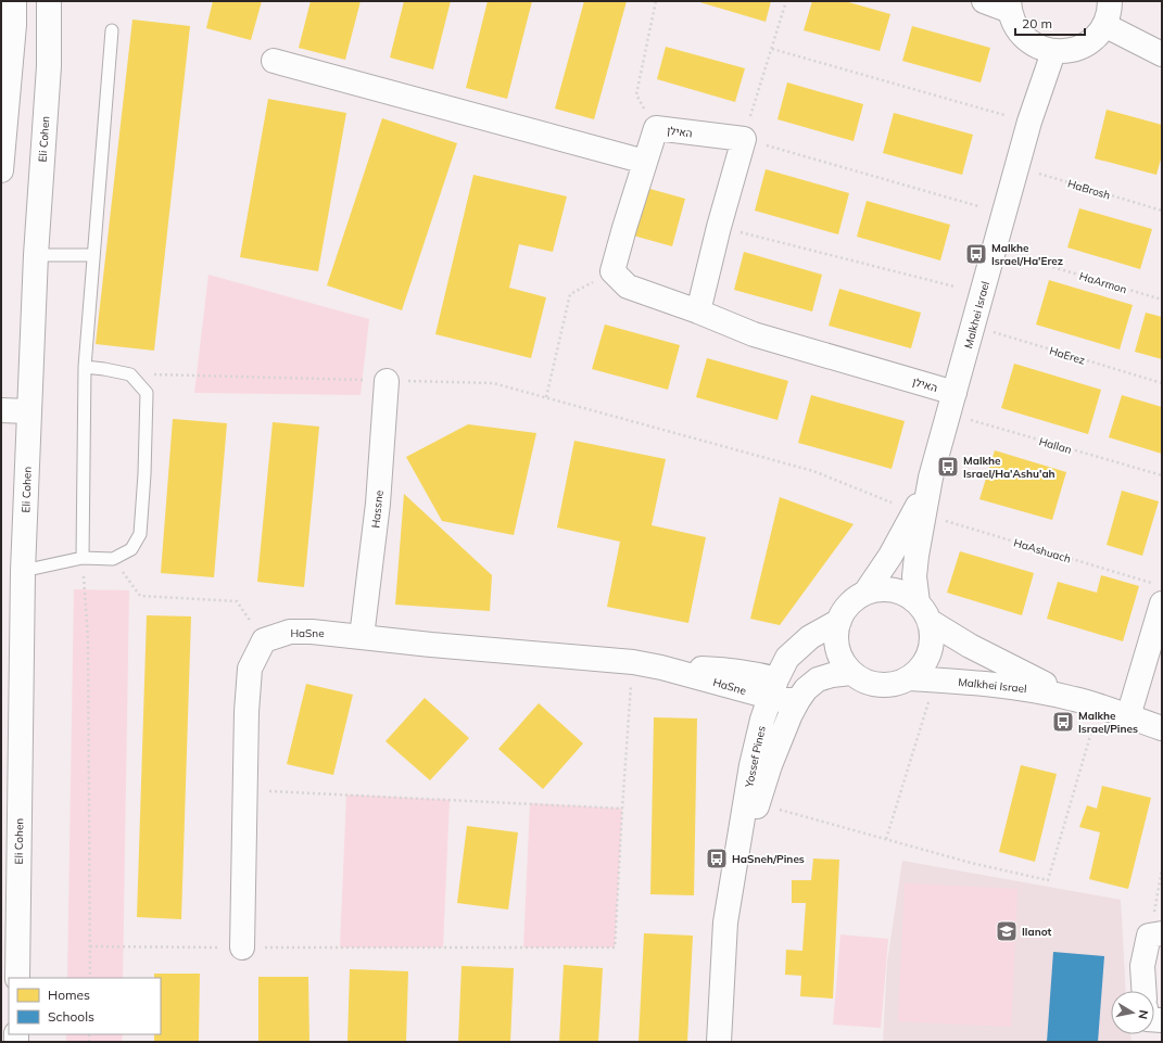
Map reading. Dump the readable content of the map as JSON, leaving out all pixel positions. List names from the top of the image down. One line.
{"streets":{"street":["האילן","Eli Cohen","Malkhei Israel","Hassne","HaSne","Yossef Pines"],"path":["HaBrosh","HaArmon","HaErez","HaIlan","HaAshuach"]},"crossings":[["האילן","Malkhei Israel"],["האילן","HaIlan"],["HaBrosh","Malkhei Israel"],["HaArmon","Malkhei Israel"],["Malkhei Israel","HaErez"],["Malkhei Israel","HaIlan"],["Malkhei Israel","HaAshuach"],["Malkhei Israel","Yossef Pines"],["Hassne","HaSne"],["HaSne","Yossef Pines"]],"places":{"bus stop":["Malkhe Israel/Ha'Erez","Malkhe Israel/Ha'Ashu'ah","Malkhe Israel/Pines","HaSneh/Pines"],"school or university":["Ilanot"]},"legend":["Homes","Schools"],"scale_bar":"20 m","north":"right"}
